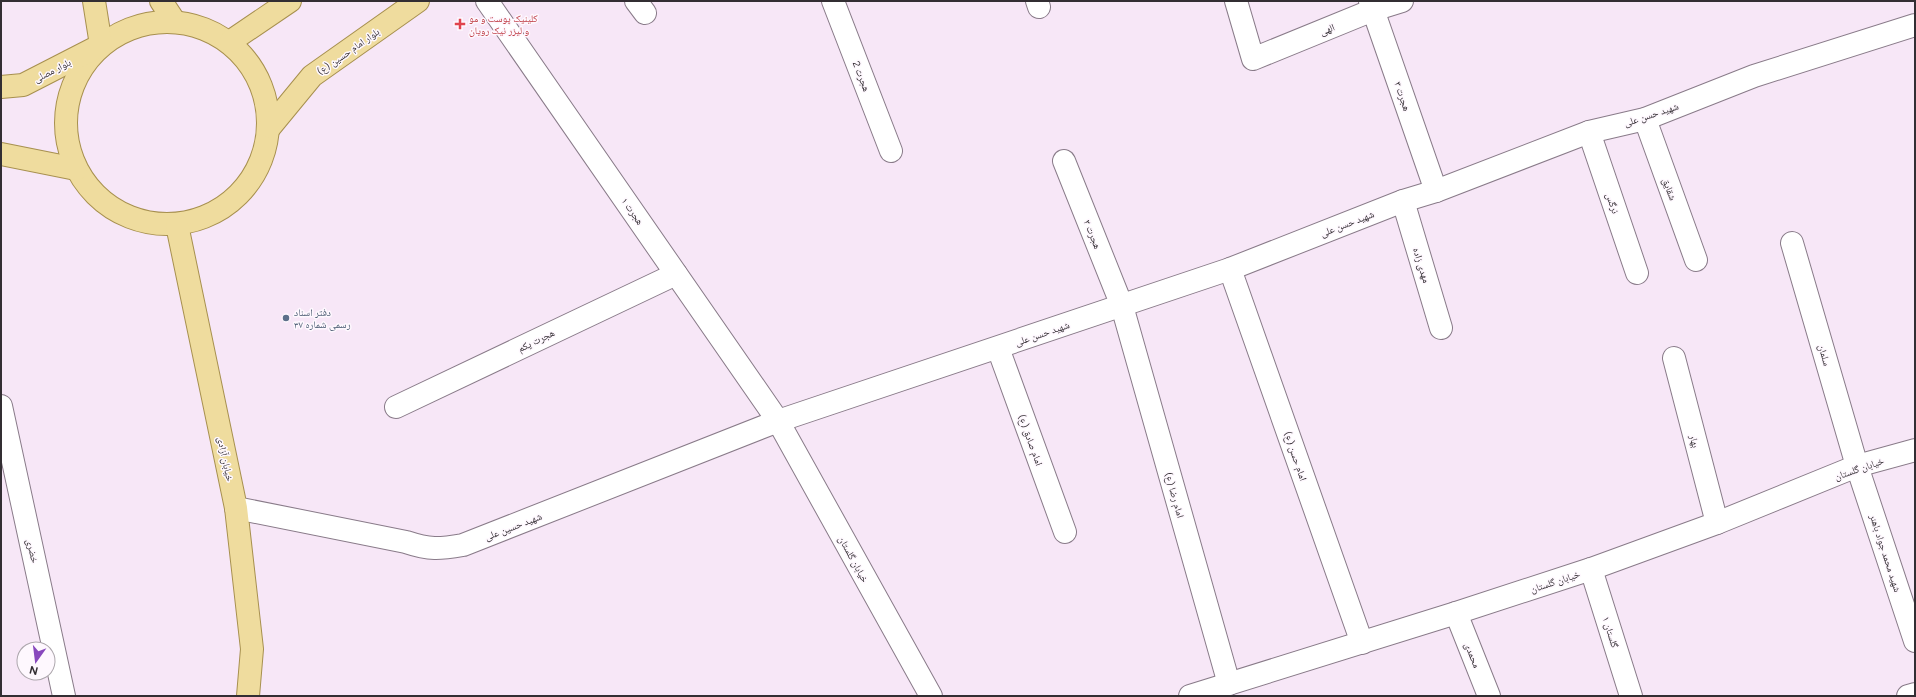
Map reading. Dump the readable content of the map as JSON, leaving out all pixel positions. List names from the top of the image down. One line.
{"streets":{"main road":["بلوار امام حسین (ع)","بلوار مصلی","خیابان آزادی"],"street":["الهی","هجرت 2","هجرت ۳","شهید حسن علی","شقایق","نرگس","هجرت ۱","هجرت ۲","مهدی زاده","هجرت یکم","سلمان","امام صادق (ع)","بهار","امام حسن (ع)","خیابان گلستان","امام رضا (ع)","شهید حسین علی","خضری","شهید محمد جواد باهنر","گلستان ۱","محمدی"]},"crossings":[["الهی","هجرت ۳"],["هجرت ۳","شهید حسن علی"],["شهید حسن علی","شقایق"],["شهید حسن علی","نرگس"],["شهید حسن علی","هجرت ۱"],["شهید حسن علی","هجرت ۲"],["شهید حسن علی","مهدی زاده"],["شهید حسن علی","امام صادق (ع)"],["شهید حسن علی","امام حسن (ع)"],["شهید حسن علی","خیابان گلستان"],["شهید حسن علی","امام رضا (ع)"],["شهید حسن علی","شهید حسین علی"],["هجرت ۱","هجرت یکم"],["هجرت ۱","خیابان گلستان"],["هجرت ۱","شهید حسین علی"],["هجرت ۲","امام رضا (ع)"],["سلمان","خیابان گلستان"],["سلمان","شهید محمد جواد باهنر"],["بهار","خیابان گلستان"],["امام حسن (ع)","خیابان گلستان"],["خیابان آزادی","شهید حسین علی"],["خیابان گلستان","امام رضا (ع)"],["خیابان گلستان","شهید حسین علی"],["خیابان گلستان","شهید محمد جواد باهنر"],["خیابان گلستان","گلستان ۱"],["خیابان گلستان","محمدی"]],"places":{"health":["کلینیک پوست و مو و لیزر نیک رویان"],"other":["دفتر اسناد رسمی شماره ۳۷"]},"north":"bottom"}
